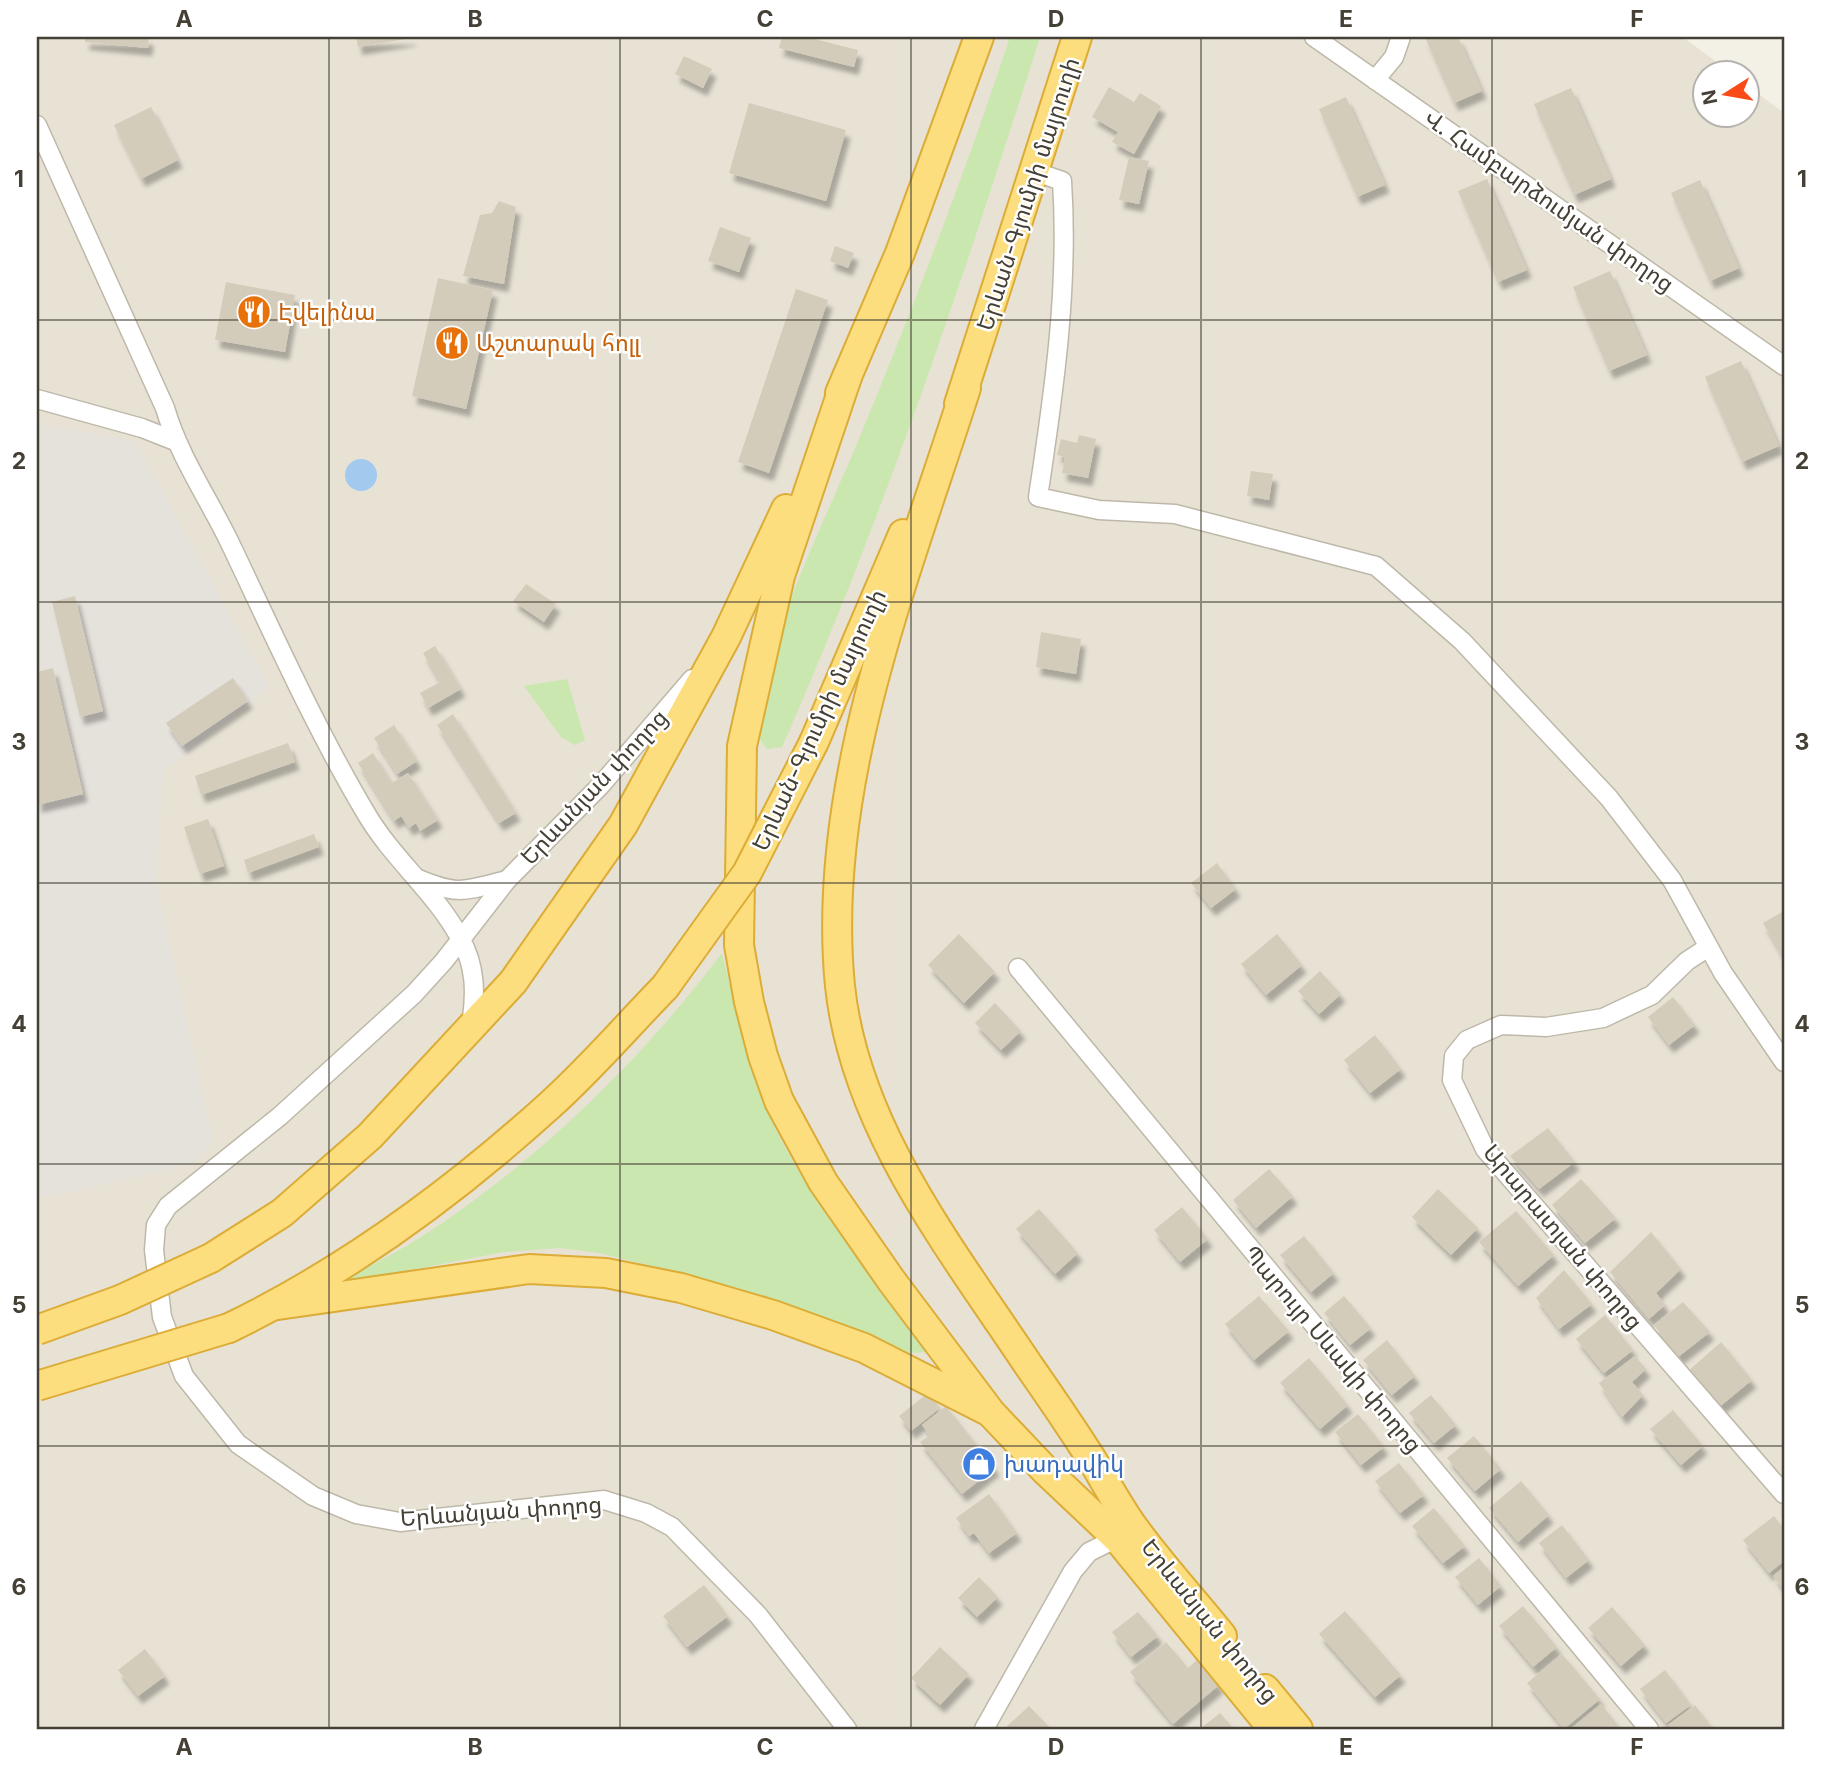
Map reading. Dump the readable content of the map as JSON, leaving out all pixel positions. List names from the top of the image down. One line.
{"streets":{"highway":["Երևան-Գյումրի մայրուղի","Երևանյան փողոց"],"street":["Վ. Համբարձումյան փողոց","Արարատյան փողոց","Պարույր Սևակի փողոց"]},"places":{"restaurant":["Էվելինա","Աշտարակ հոլլ"],"shop":["խադավիկ"]},"north":"left","grid":{"columns":["A","B","C","D","E","F"],"rows":["1","2","3","4","5","6"]}}
